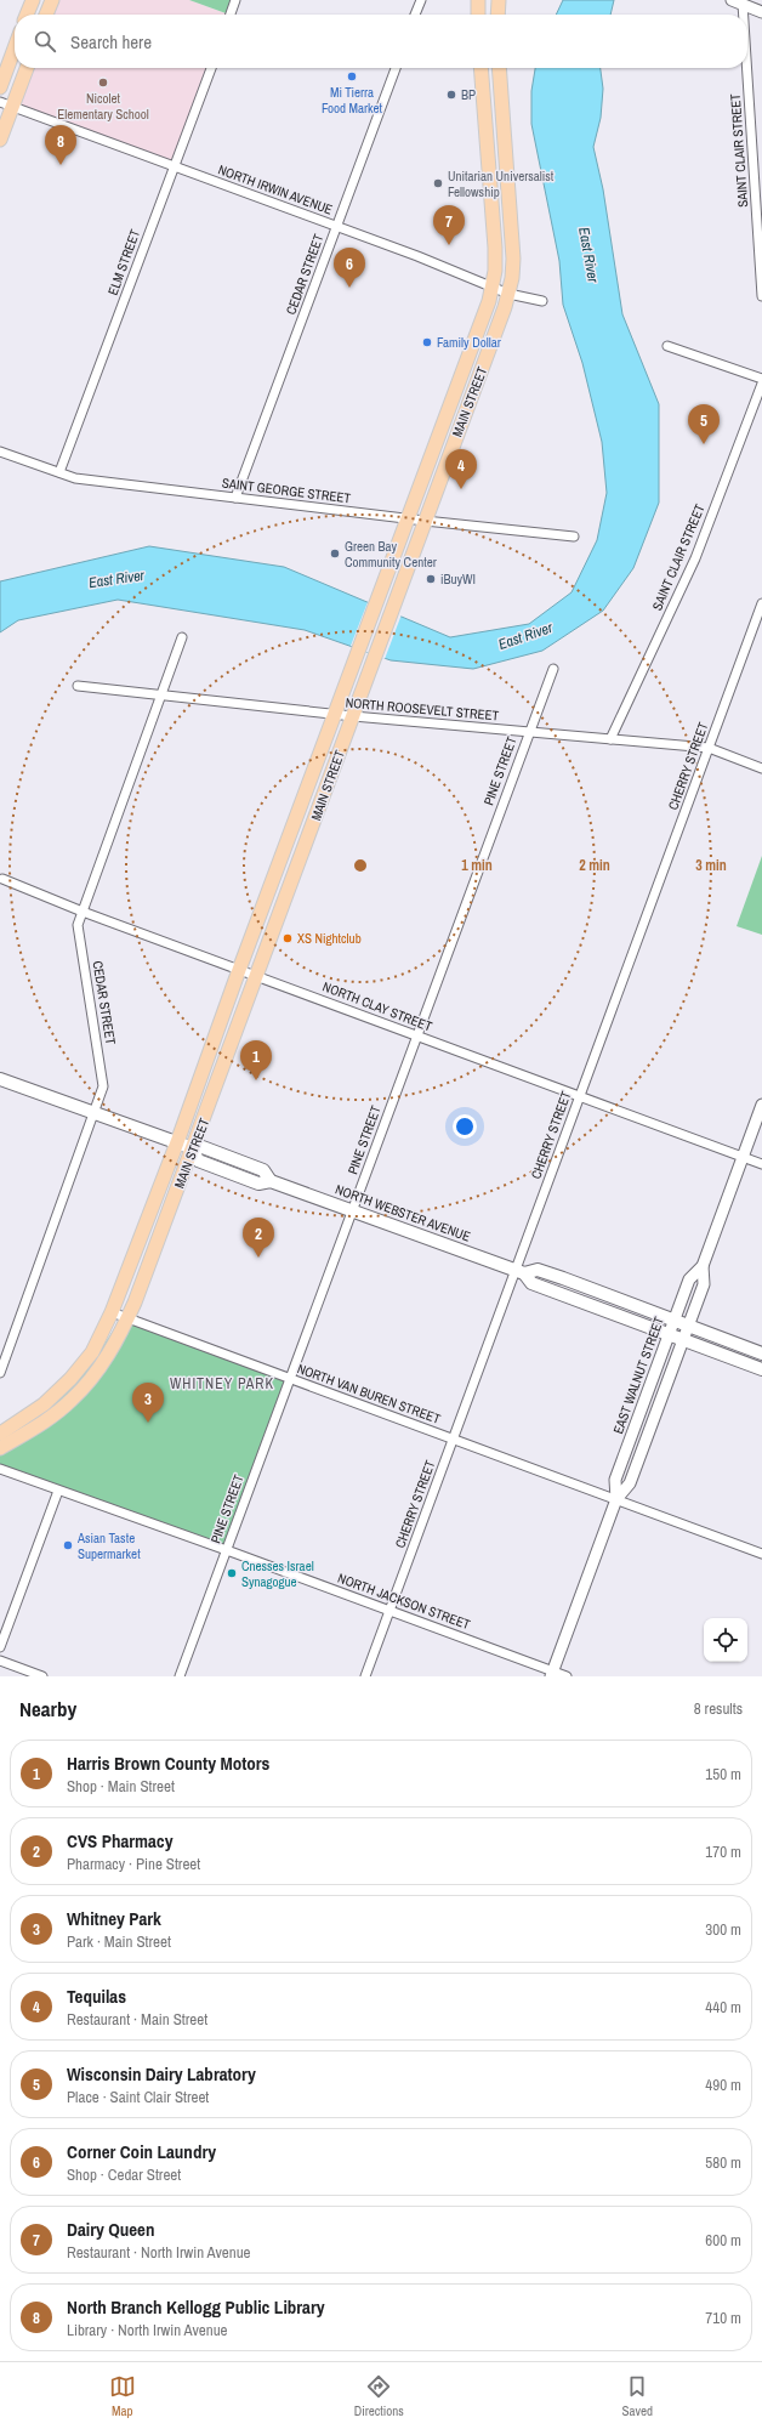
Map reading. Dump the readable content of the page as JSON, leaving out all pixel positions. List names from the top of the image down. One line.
{"streets":{"main road":["MAIN STREET","NORTH WEBSTER AVENUE"],"street":["SAINT CLAIR STREET","NORTH IRWIN AVENUE","ELM STREET","CEDAR STREET","SAINT GEORGE STREET","NORTH ROOSEVELT STREET","CHERRY STREET","PINE STREET","NORTH CLAY STREET","EAST WALNUT STREET","NORTH VAN BUREN STREET","NORTH JACKSON STREET"]},"crossings":[["SAINT CLAIR STREET","NORTH ROOSEVELT STREET"],["NORTH IRWIN AVENUE","ELM STREET"],["NORTH IRWIN AVENUE","CEDAR STREET"],["NORTH IRWIN AVENUE","MAIN STREET"],["ELM STREET","SAINT GEORGE STREET"],["CEDAR STREET","SAINT GEORGE STREET"],["CEDAR STREET","NORTH ROOSEVELT STREET"],["CEDAR STREET","NORTH CLAY STREET"],["CEDAR STREET","NORTH WEBSTER AVENUE"],["MAIN STREET","SAINT GEORGE STREET"],["MAIN STREET","NORTH ROOSEVELT STREET"],["MAIN STREET","NORTH CLAY STREET"],["MAIN STREET","NORTH WEBSTER AVENUE"],["MAIN STREET","NORTH VAN BUREN STREET"],["NORTH ROOSEVELT STREET","CHERRY STREET"],["NORTH ROOSEVELT STREET","PINE STREET"],["CHERRY STREET","NORTH CLAY STREET"],["CHERRY STREET","NORTH WEBSTER AVENUE"],["CHERRY STREET","NORTH VAN BUREN STREET"],["CHERRY STREET","NORTH JACKSON STREET"],["PINE STREET","NORTH CLAY STREET"],["PINE STREET","NORTH WEBSTER AVENUE"],["PINE STREET","NORTH VAN BUREN STREET"],["PINE STREET","NORTH JACKSON STREET"],["NORTH CLAY STREET","EAST WALNUT STREET"],["NORTH WEBSTER AVENUE","EAST WALNUT STREET"],["EAST WALNUT STREET","NORTH VAN BUREN STREET"],["EAST WALNUT STREET","NORTH JACKSON STREET"]],"districts":["WHITNEY PARK"],"water":["East River"],"places":["Mi Tierra Food Market","Nicolet Elementary School","BP","Unitarian Universalist Fellowship","Family Dollar","Green Bay Community Center","iBuyWI","XS Nightclub","Asian Taste Supermarket","Cnesses Israel Synagogue"],"page":{"search":"Search here","pins":["8","7","6","5","4","1","2","3"],"heading":["Nearby","8 results"],"list":[{"mark":"1","name":"Harris Brown County Motors","note":"Shop · Main Street","value":"150 m"},{"mark":"2","name":"CVS Pharmacy","note":"Pharmacy · Pine Street","value":"170 m"},{"mark":"3","name":"Whitney Park","note":"Park · Main Street","value":"300 m"},{"mark":"4","name":"Tequilas","note":"Restaurant · Main Street","value":"440 m"},{"mark":"5","name":"Wisconsin Dairy Labratory","note":"Place · Saint Clair Street","value":"490 m"},{"mark":"6","name":"Corner Coin Laundry","note":"Shop · Cedar Street","value":"580 m"},{"mark":"7","name":"Dairy Queen","note":"Restaurant · North Irwin Avenue","value":"600 m"},{"mark":"8","name":"North Branch Kellogg Public Library","note":"Library · North Irwin Avenue","value":"710 m"}],"nav":["Map","Directions","Saved"]},"rings":["1 min","2 min","3 min"]}
